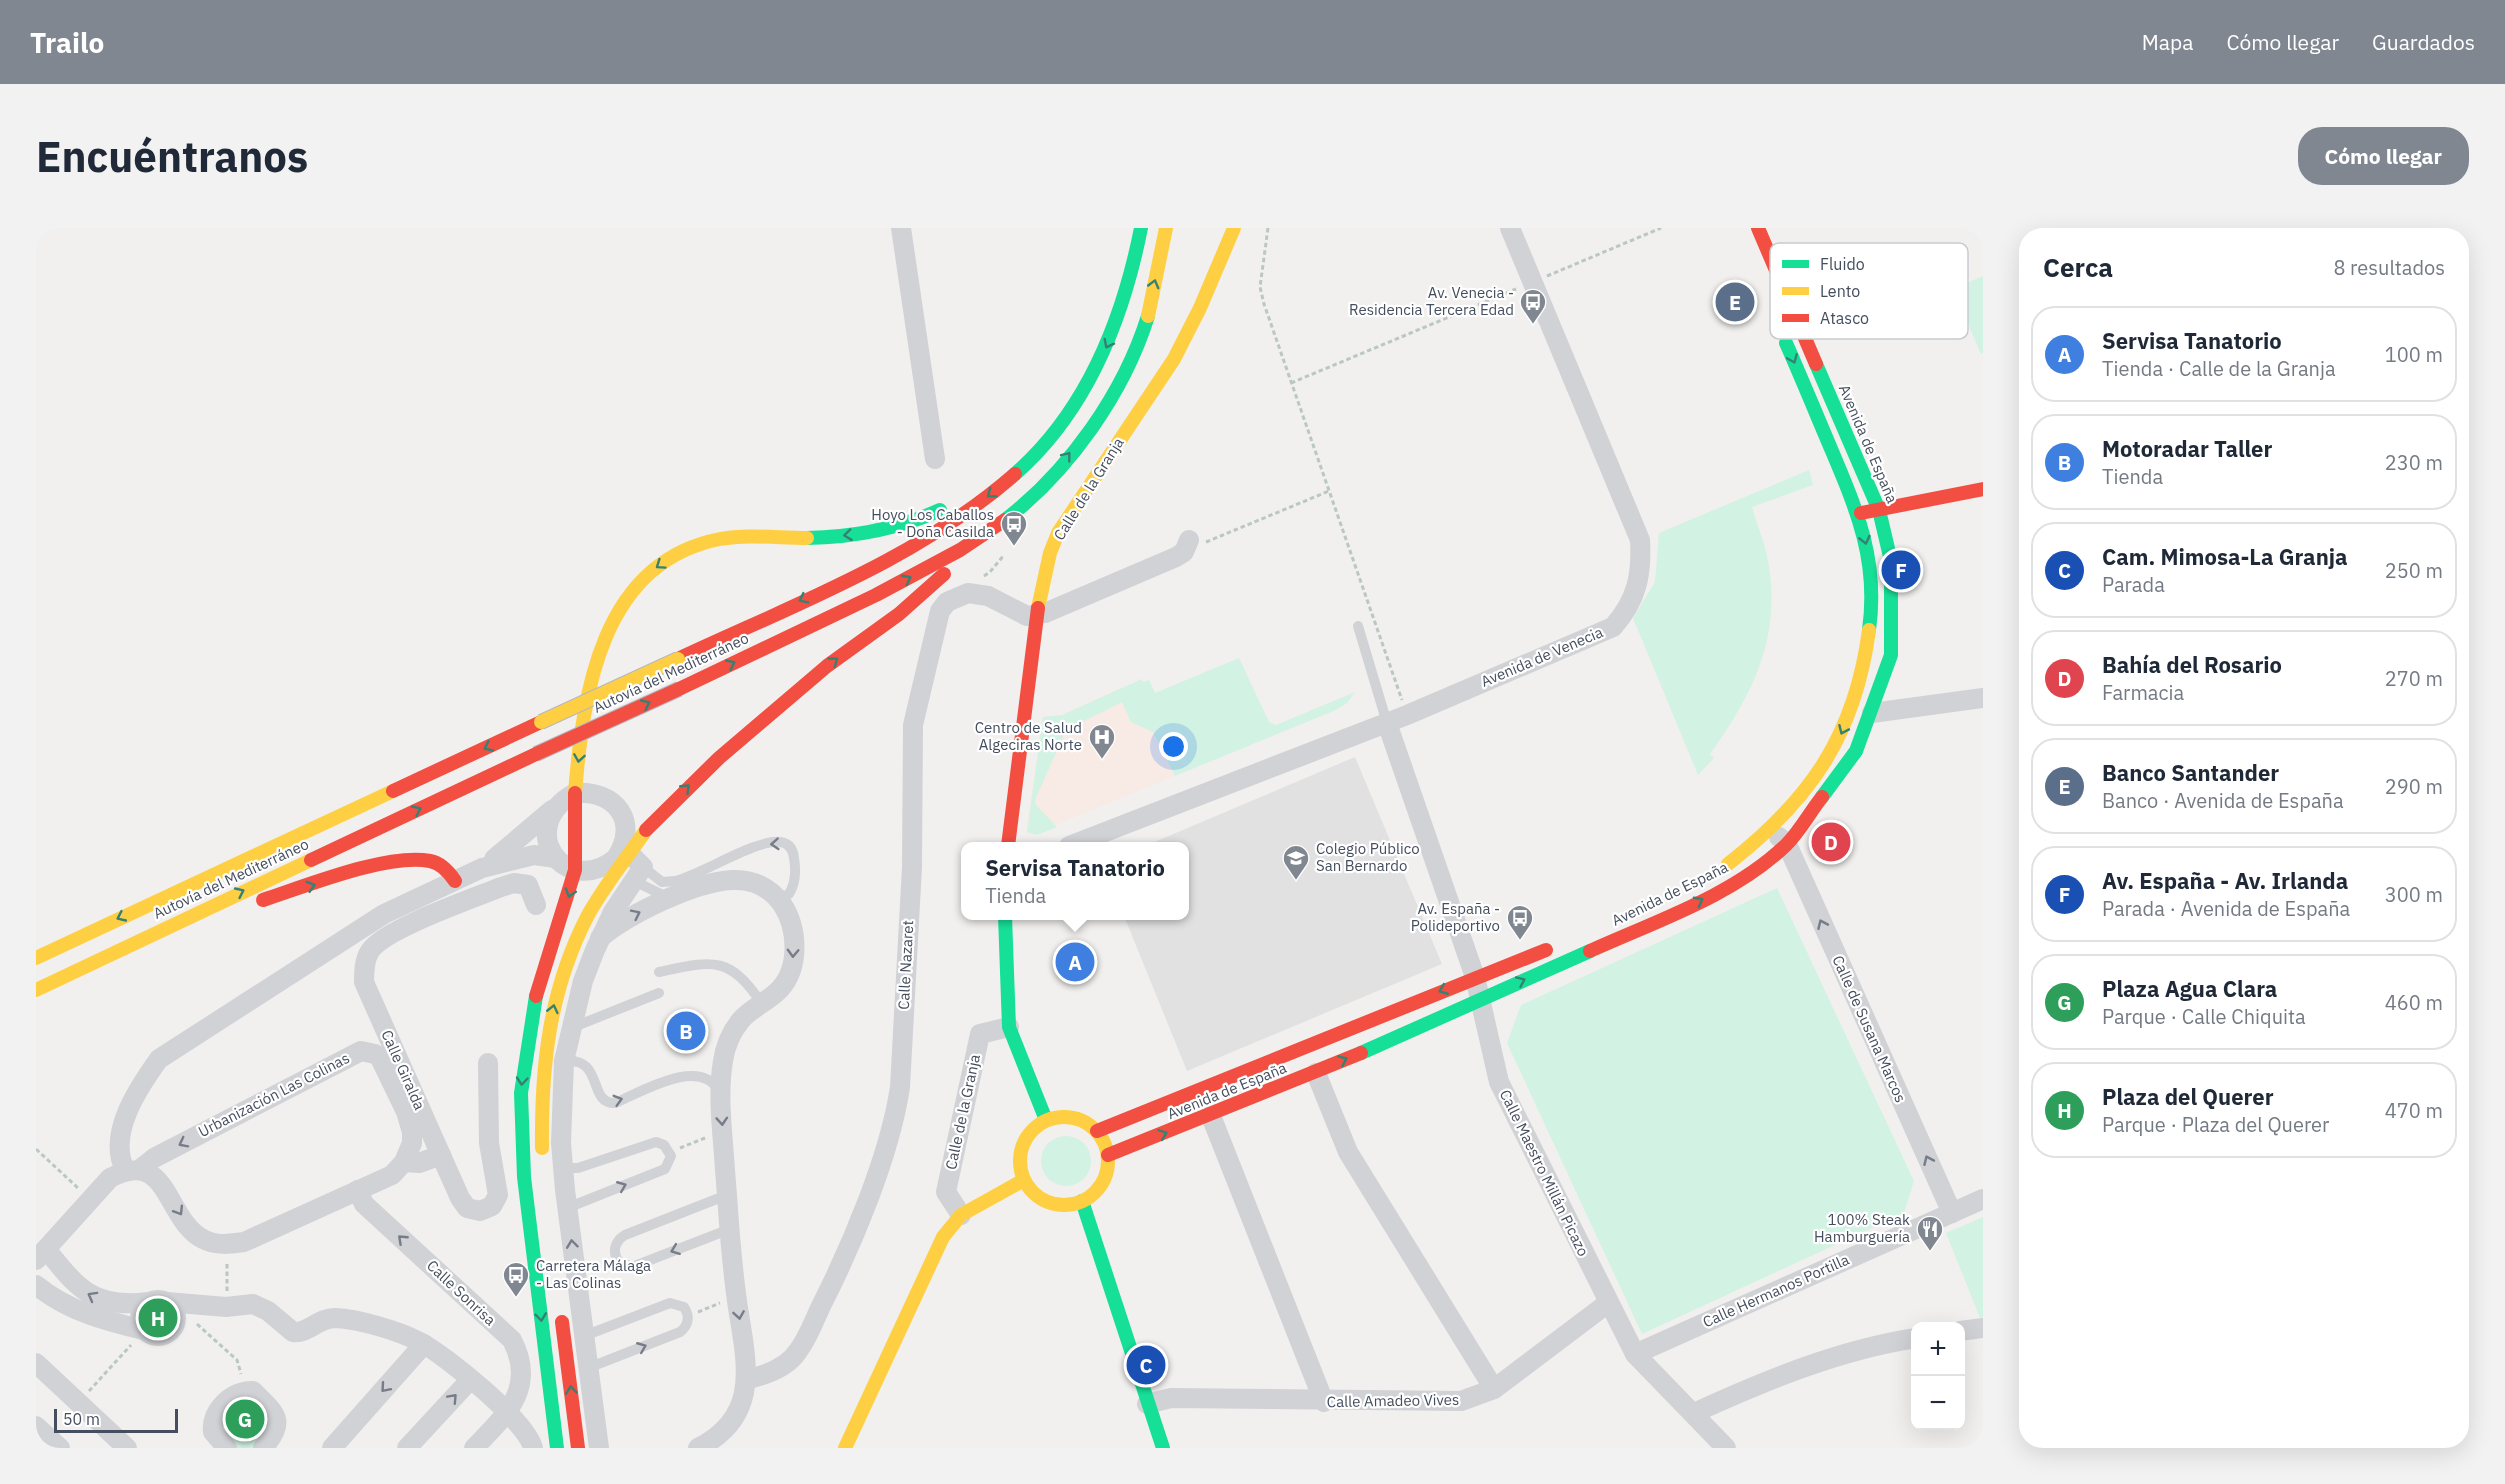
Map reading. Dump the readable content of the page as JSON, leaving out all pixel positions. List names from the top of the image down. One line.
{"streets":{"main road":["Avenida de España","Calle de la Granja","Autovía del Mediterráneo"],"street":["Avenida de Venecia","Calle Nazaret","Calle de Susana Marcos","Calle Giralda","Urbanización Las Colinas","Calle Maestro Millán Picazo","Calle Hermanos Portilla","Calle Sonrisa","Calle Amadeo Vives"]},"crossings":[["Avenida de España","Calle de Susana Marcos"],["Avenida de España","Calle Maestro Millán Picazo"],["Calle de la Granja","Calle Nazaret"],["Avenida de Venecia","Calle Maestro Millán Picazo"],["Calle de Susana Marcos","Calle Hermanos Portilla"],["Calle Maestro Millán Picazo","Calle Hermanos Portilla"],["Calle Maestro Millán Picazo","Calle Amadeo Vives"]],"one_way":["Calle de Susana Marcos"],"places":{"bus stop":["Av. Venecia - Residencia Tercera Edad","Hoyo Los Caballos - Doña Casilda","Av. España - Polideportivo","Carretera Málaga - Las Colinas"],"hospital":["Centro de Salud Algeciras Norte"],"school or university":["Colegio Público San Bernardo"],"restaurant":["100% Steak Hamburguería"]},"legend":["Fluido","Lento","Atasco"],"scale_bar":"50 m","page":{"header":"Trailo","nav":["Mapa","Cómo llegar","Guardados"],"buttons":"Cómo llegar","title":"Encuéntranos","heading":["Cerca","8 resultados"],"pins":["E","F","D","A","B","H","C","G"],"list":[{"mark":"A","name":"Servisa Tanatorio","note":"Tienda · Calle de la Granja","value":"100 m"},{"mark":"B","name":"Motoradar Taller","note":"Tienda","value":"230 m"},{"mark":"C","name":"Cam. Mimosa-La Granja","note":"Parada","value":"250 m"},{"mark":"D","name":"Bahía del Rosario","note":"Farmacia","value":"270 m"},{"mark":"E","name":"Banco Santander","note":"Banco · Avenida de España","value":"290 m"},{"mark":"F","name":"Av. España - Av. Irlanda","note":"Parada · Avenida de España","value":"300 m"},{"mark":"G","name":"Plaza Agua Clara","note":"Parque · Calle Chiquita","value":"460 m"},{"mark":"H","name":"Plaza del Querer","note":"Parque · Plaza del Querer","value":"470 m"}],"popup":["Servisa Tanatorio","Tienda"],"map_buttons":["+","−"],"scale":"50 m"}}
